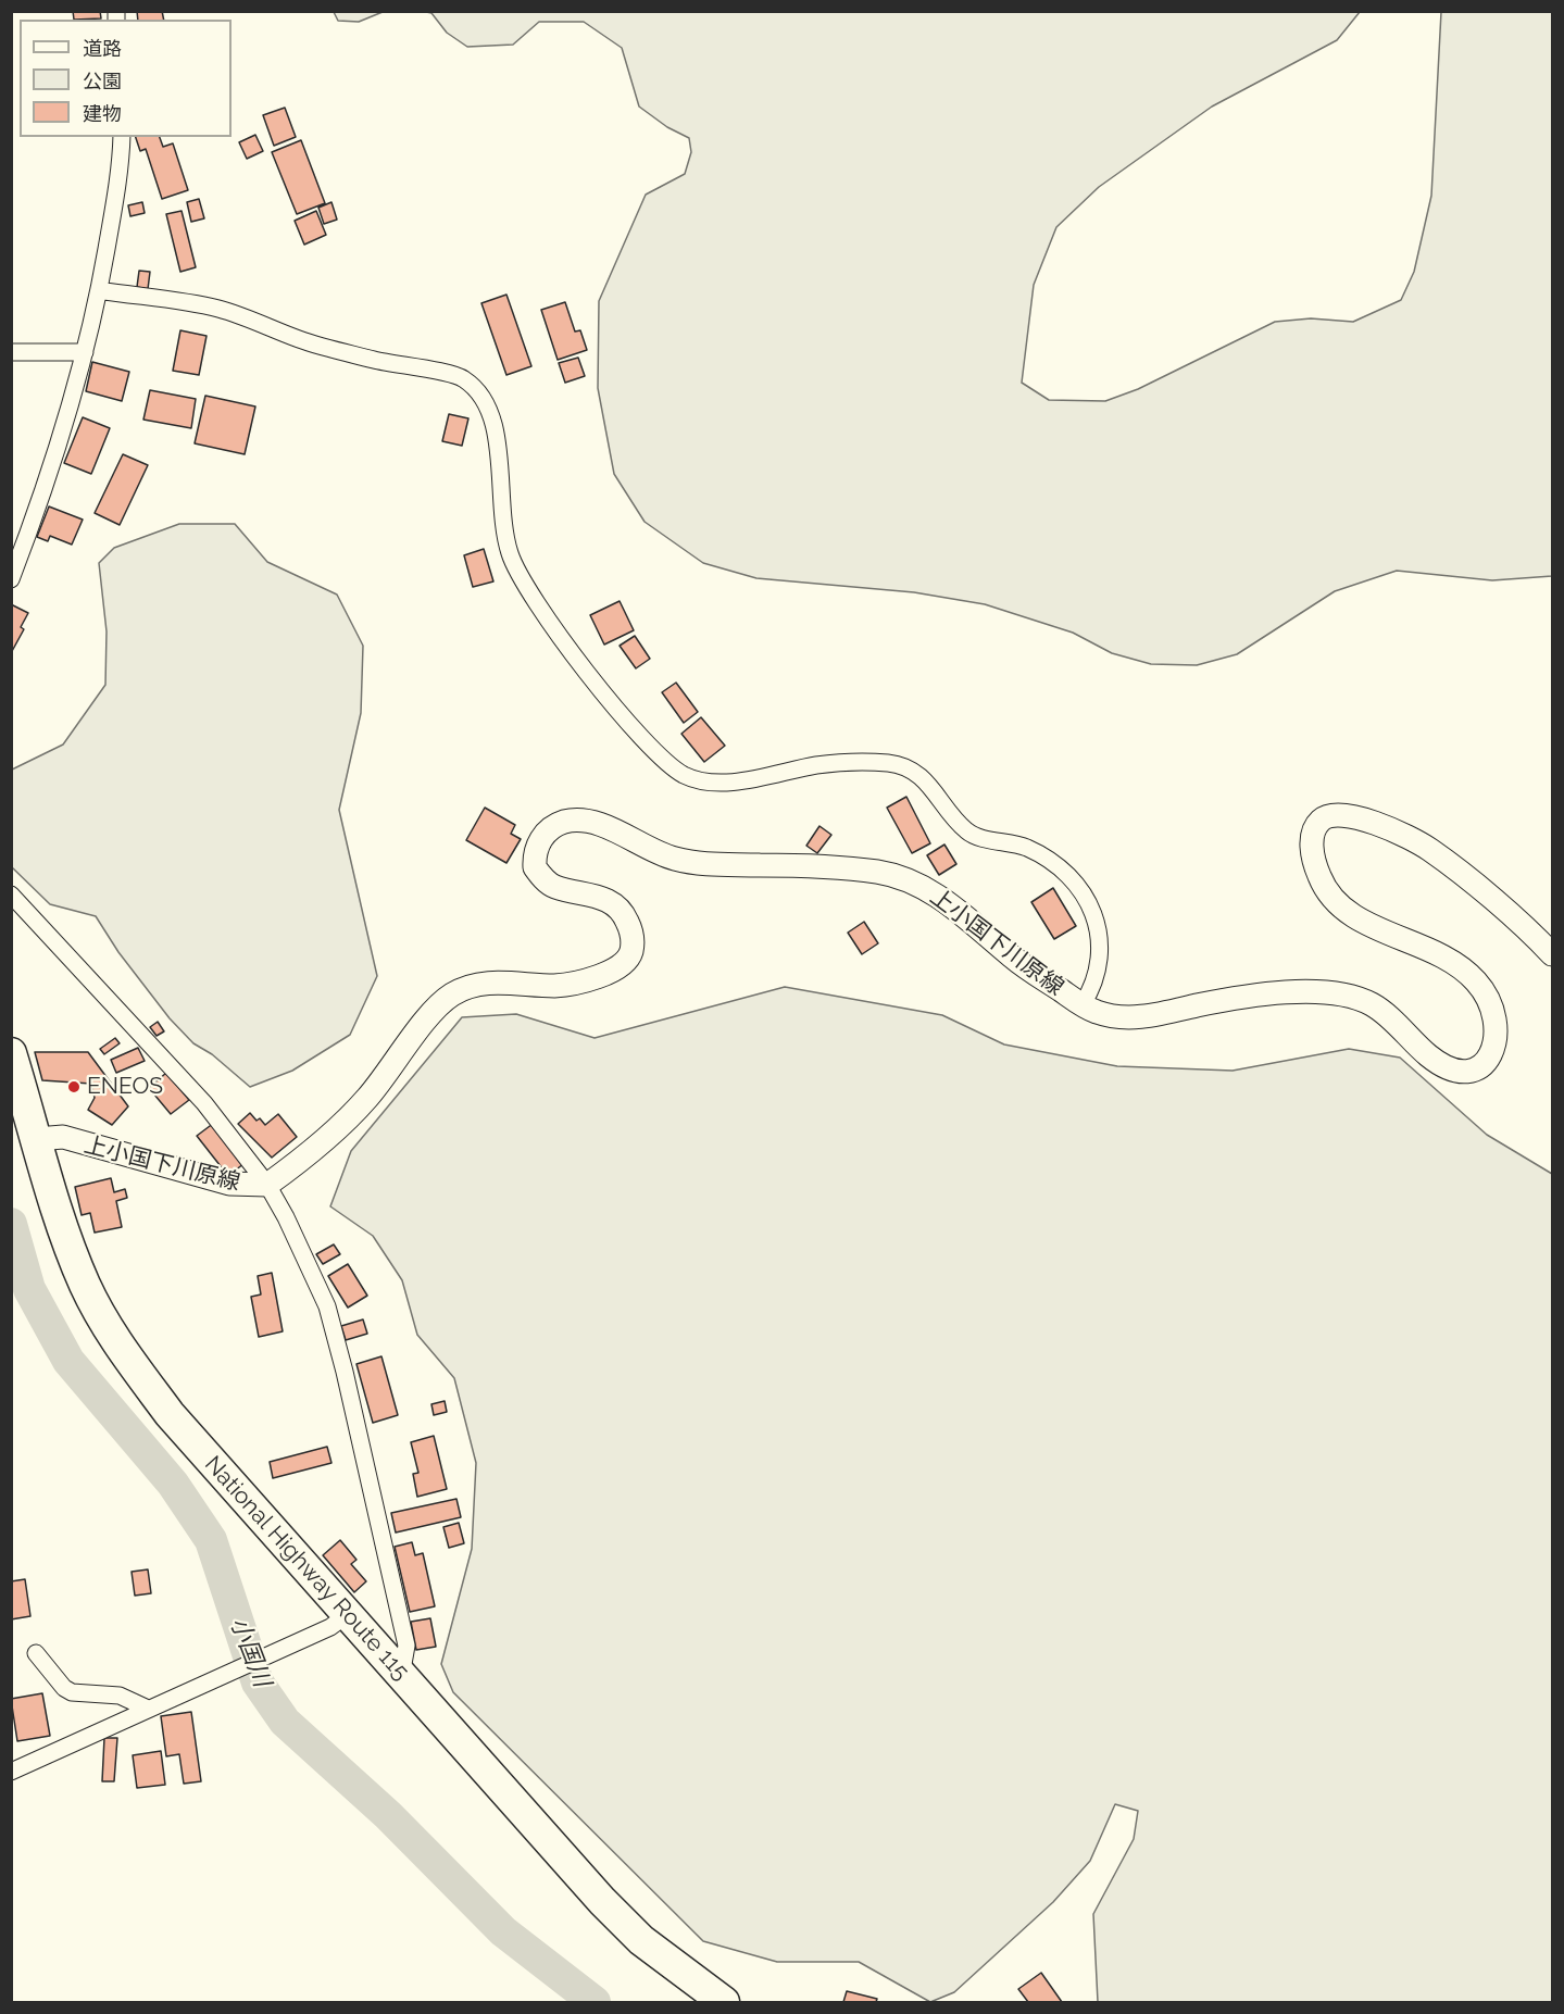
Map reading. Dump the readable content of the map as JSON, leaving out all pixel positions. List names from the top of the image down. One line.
{"streets":{"highway":["National Highway Route 115"],"main road":["上小国下川原線"]},"crossings":[["上小国下川原線","National Highway Route 115"]],"water":["小国川"],"places":["ENEOS"],"legend":["道路","公園","建物"]}
